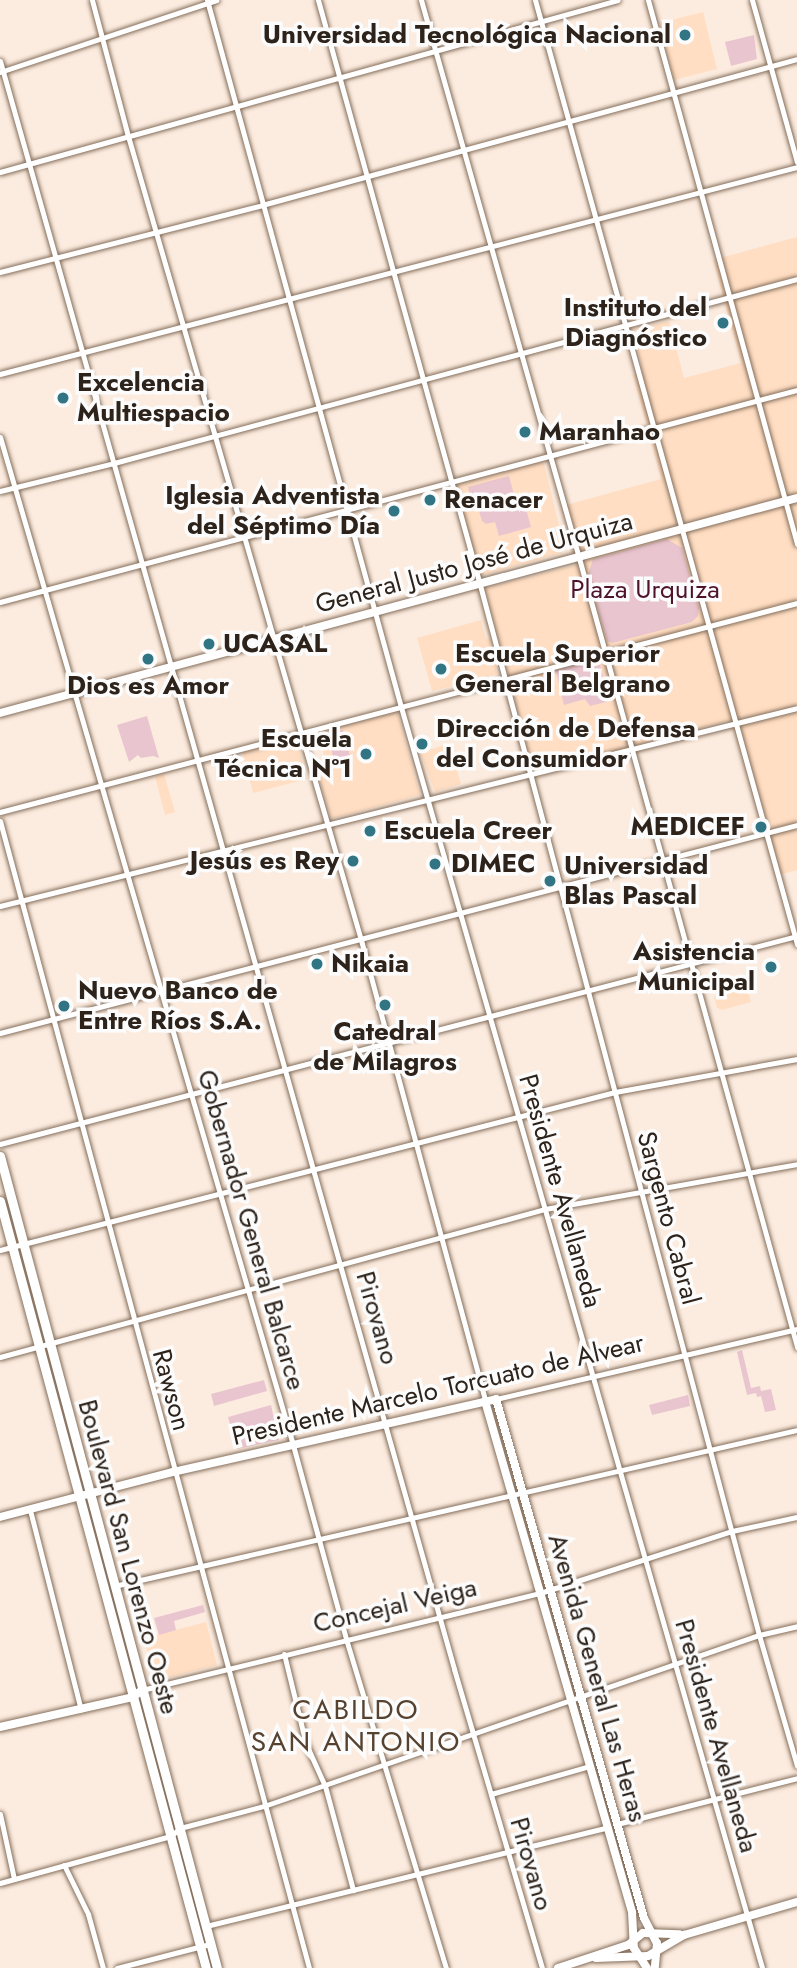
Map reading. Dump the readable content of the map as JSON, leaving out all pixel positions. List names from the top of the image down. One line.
{"streets":{"main road":["Boulevard San Lorenzo Oeste"],"street":["General Justo José de Urquiza","Presidente Avellaneda","Sargento Cabral","Gobernador General Balcarce","Pirovano","Rawson","Presidente Marcelo Torcuato de Alvear","Concejal Veiga","Avenida General Las Heras"]},"crossings":[["General Justo José de Urquiza","Presidente Avellaneda"],["General Justo José de Urquiza","Sargento Cabral"],["General Justo José de Urquiza","Gobernador General Balcarce"],["General Justo José de Urquiza","Pirovano"],["Presidente Avellaneda","Presidente Marcelo Torcuato de Alvear"],["Presidente Avellaneda","Concejal Veiga"],["Sargento Cabral","Presidente Marcelo Torcuato de Alvear"],["Sargento Cabral","Concejal Veiga"],["Gobernador General Balcarce","Presidente Marcelo Torcuato de Alvear"],["Gobernador General Balcarce","Concejal Veiga"],["Pirovano","Presidente Marcelo Torcuato de Alvear"],["Pirovano","Concejal Veiga"],["Rawson","Presidente Marcelo Torcuato de Alvear"],["Rawson","Concejal Veiga"],["Presidente Marcelo Torcuato de Alvear","Boulevard San Lorenzo Oeste"],["Presidente Marcelo Torcuato de Alvear","Avenida General Las Heras"],["Boulevard San Lorenzo Oeste","Concejal Veiga"],["Concejal Veiga","Avenida General Las Heras"]],"districts":["CABILDO SAN ANTONIO"],"parks":["Plaza Urquiza"],"places":["Universidad Tecnológica Nacional","Instituto del Diagnóstico","Excelencia Multiespacio","Maranhao","Renacer","Iglesia Adventista del Séptimo Día","UCASAL","Dios es Amor","Escuela Superior General Belgrano","Dirección de Defensa del Consumidor","Escuela Técnica Nº1","MEDICEF","Escuela Creer","Jesús es Rey","DIMEC","Universidad Blas Pascal","Nikaia","Asistencia Municipal","Catedral de Milagros","Nuevo Banco de Entre Ríos S.A."]}
